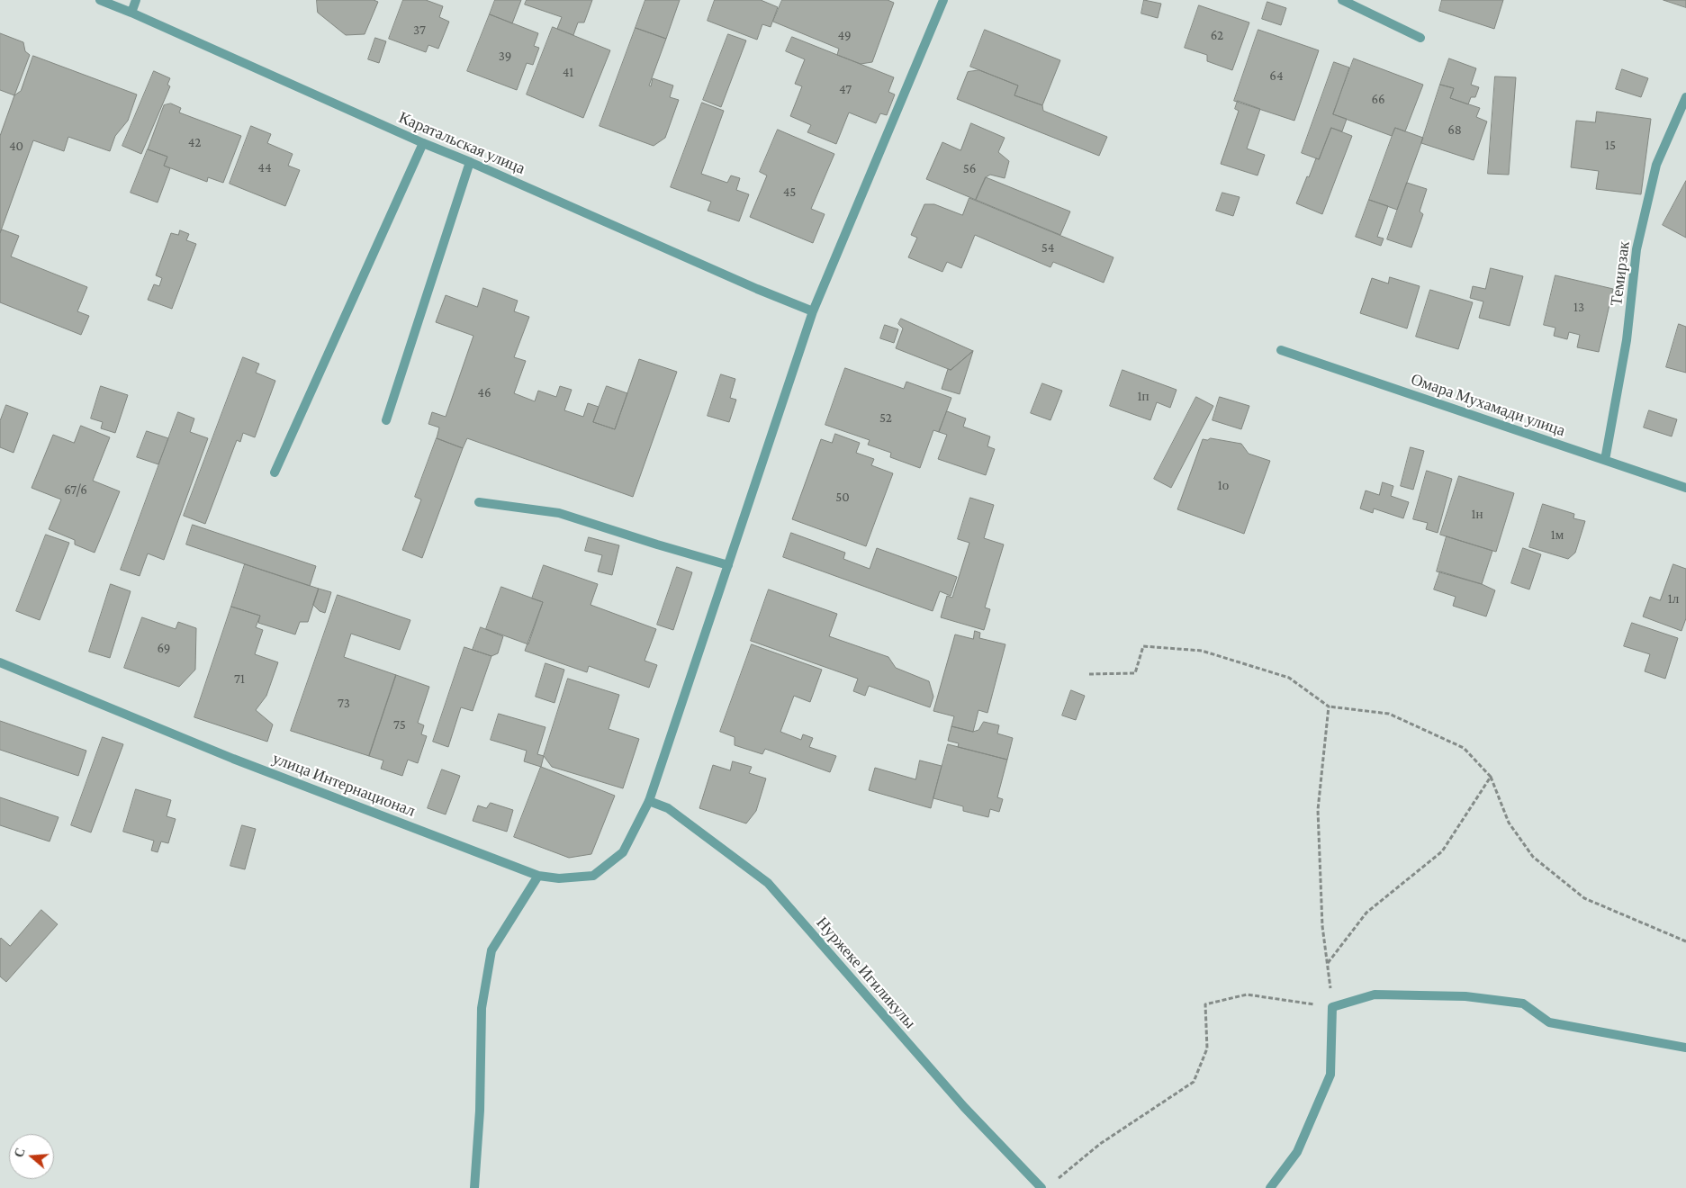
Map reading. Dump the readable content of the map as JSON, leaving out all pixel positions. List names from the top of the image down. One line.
{"streets":{"street":["Каратальская улица","Темирзак","Омара Мухамади улица","улица Интернационал","Нуржеке Игиликулы"]},"crossings":[["Каратальская улица","улица Интернационал"],["Темирзак","Омара Мухамади улица"],["улица Интернационал","Нуржеке Игиликулы"]],"house_numbers":["37","49","62","39","41","64","47","66","68","42","15","40","44","56","45","54","13","46","1п","52","1о","67/6","50","1н","1м","1л","69","71","73","75"],"north":"left"}
